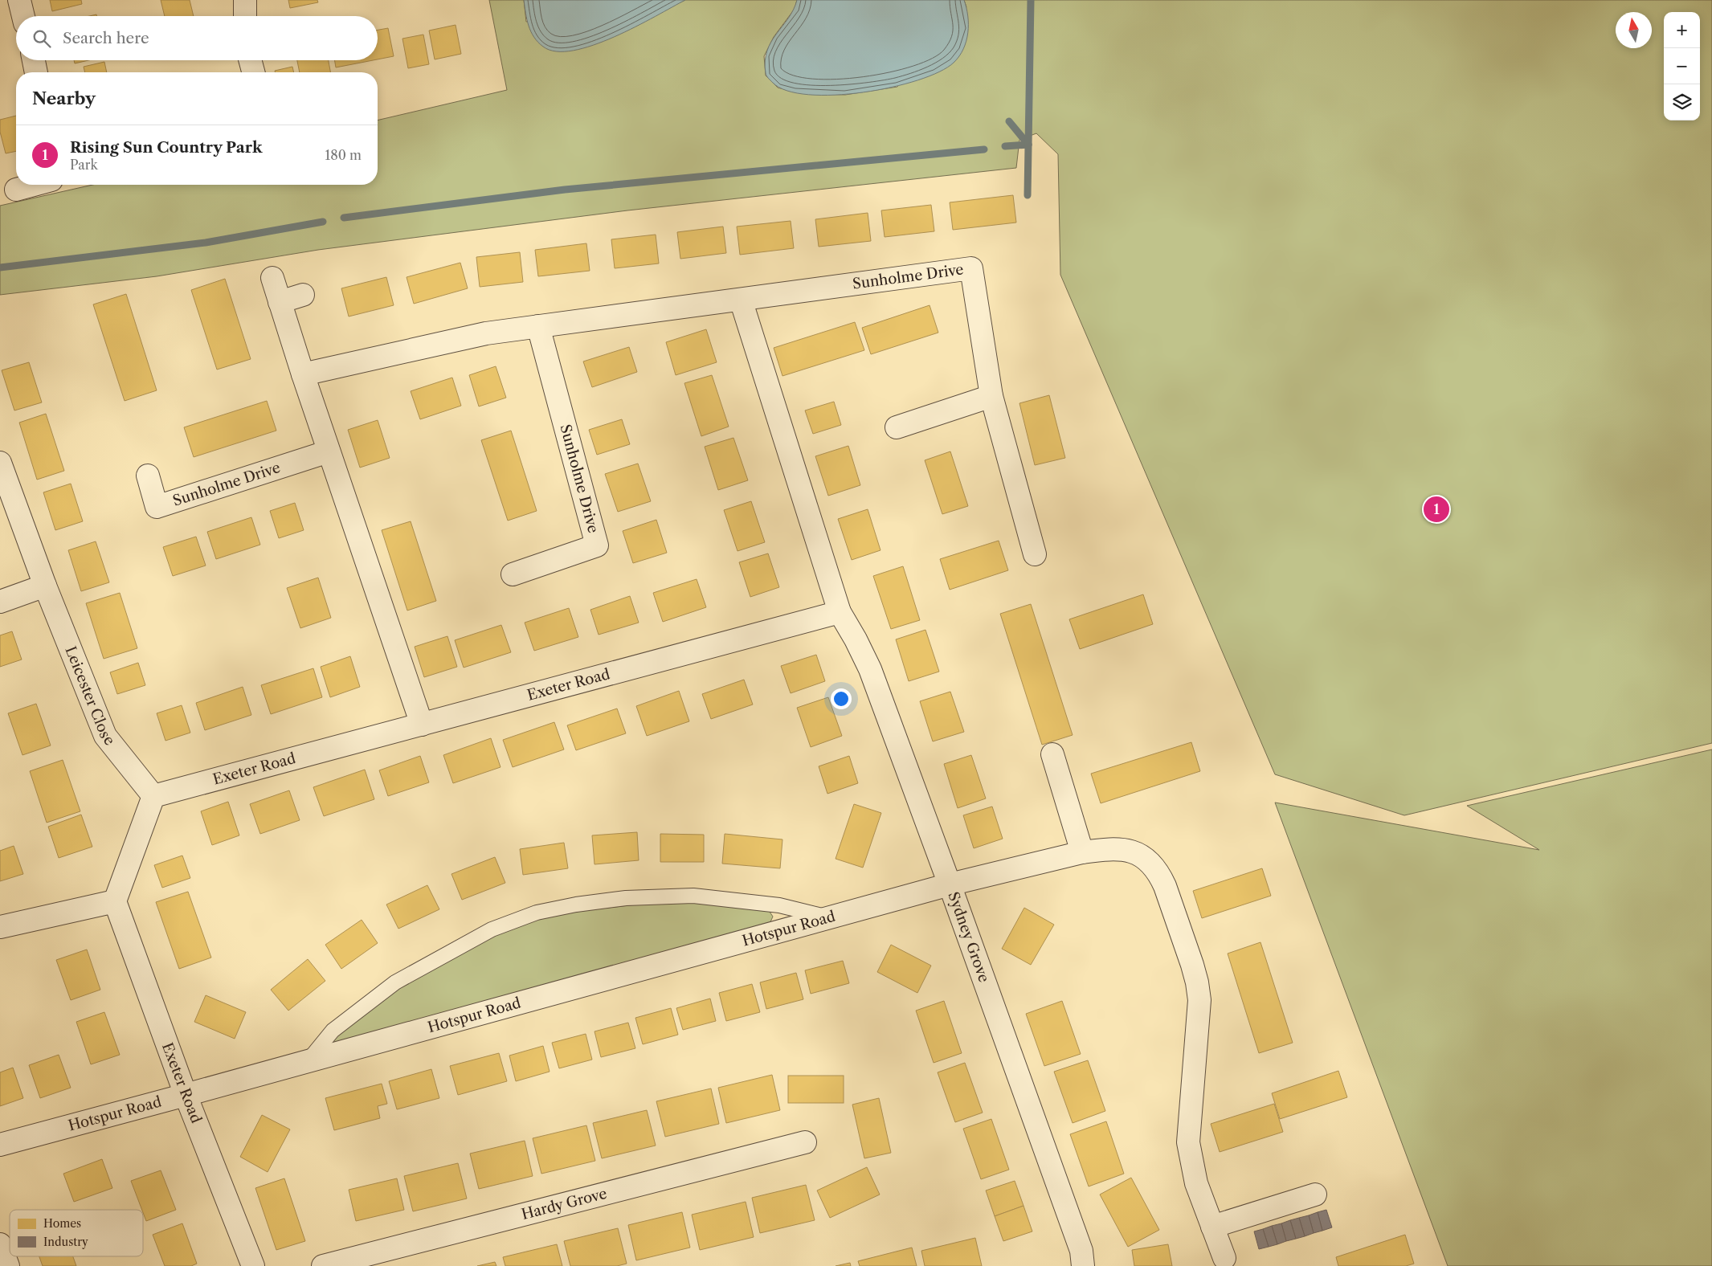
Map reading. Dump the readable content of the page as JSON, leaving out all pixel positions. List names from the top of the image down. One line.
{"streets":{"street":["Sunholme Drive","Exeter Road","Leicester Close","Hotspur Road","Sydney Grove","Hardy Grove"]},"crossings":[["Exeter Road","Leicester Close"],["Exeter Road","Hotspur Road"],["Exeter Road","Sydney Grove"],["Hotspur Road","Sydney Grove"]],"legend":["Homes","Industry"],"north":"top","page":{"map_buttons":["+","−"],"search":"Search here","heading":"Nearby","list":[{"mark":"1","name":"Rising Sun Country Park","note":"Park","value":"180 m"}],"pins":"1"}}
